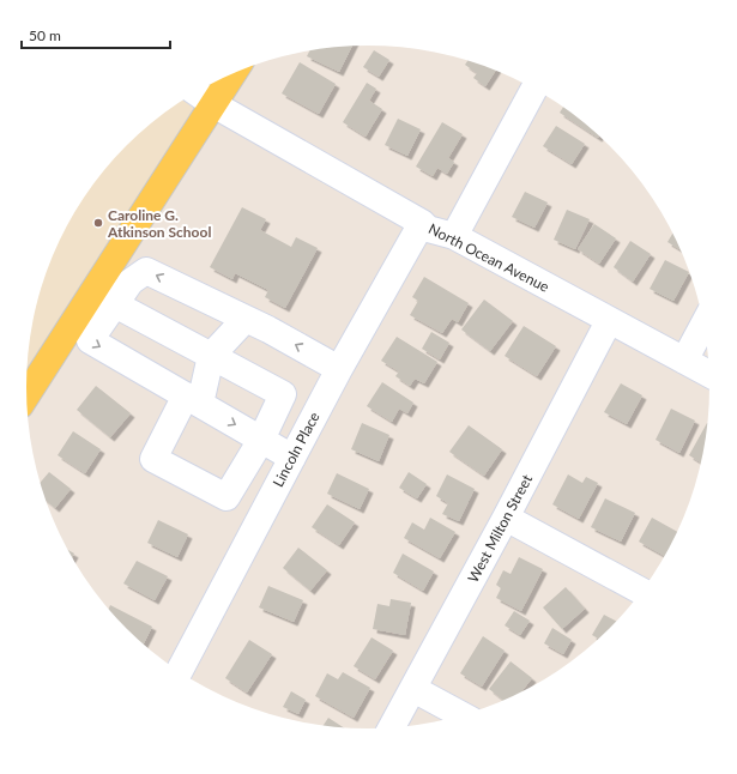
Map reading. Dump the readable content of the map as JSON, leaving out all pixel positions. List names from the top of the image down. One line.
{"streets":{"street":["North Ocean Avenue","Lincoln Place","West Milton Street"]},"crossings":[["North Ocean Avenue","Lincoln Place"],["North Ocean Avenue","West Milton Street"]],"places":["Caroline G. Atkinson School"],"scale_bar":"50 m"}
